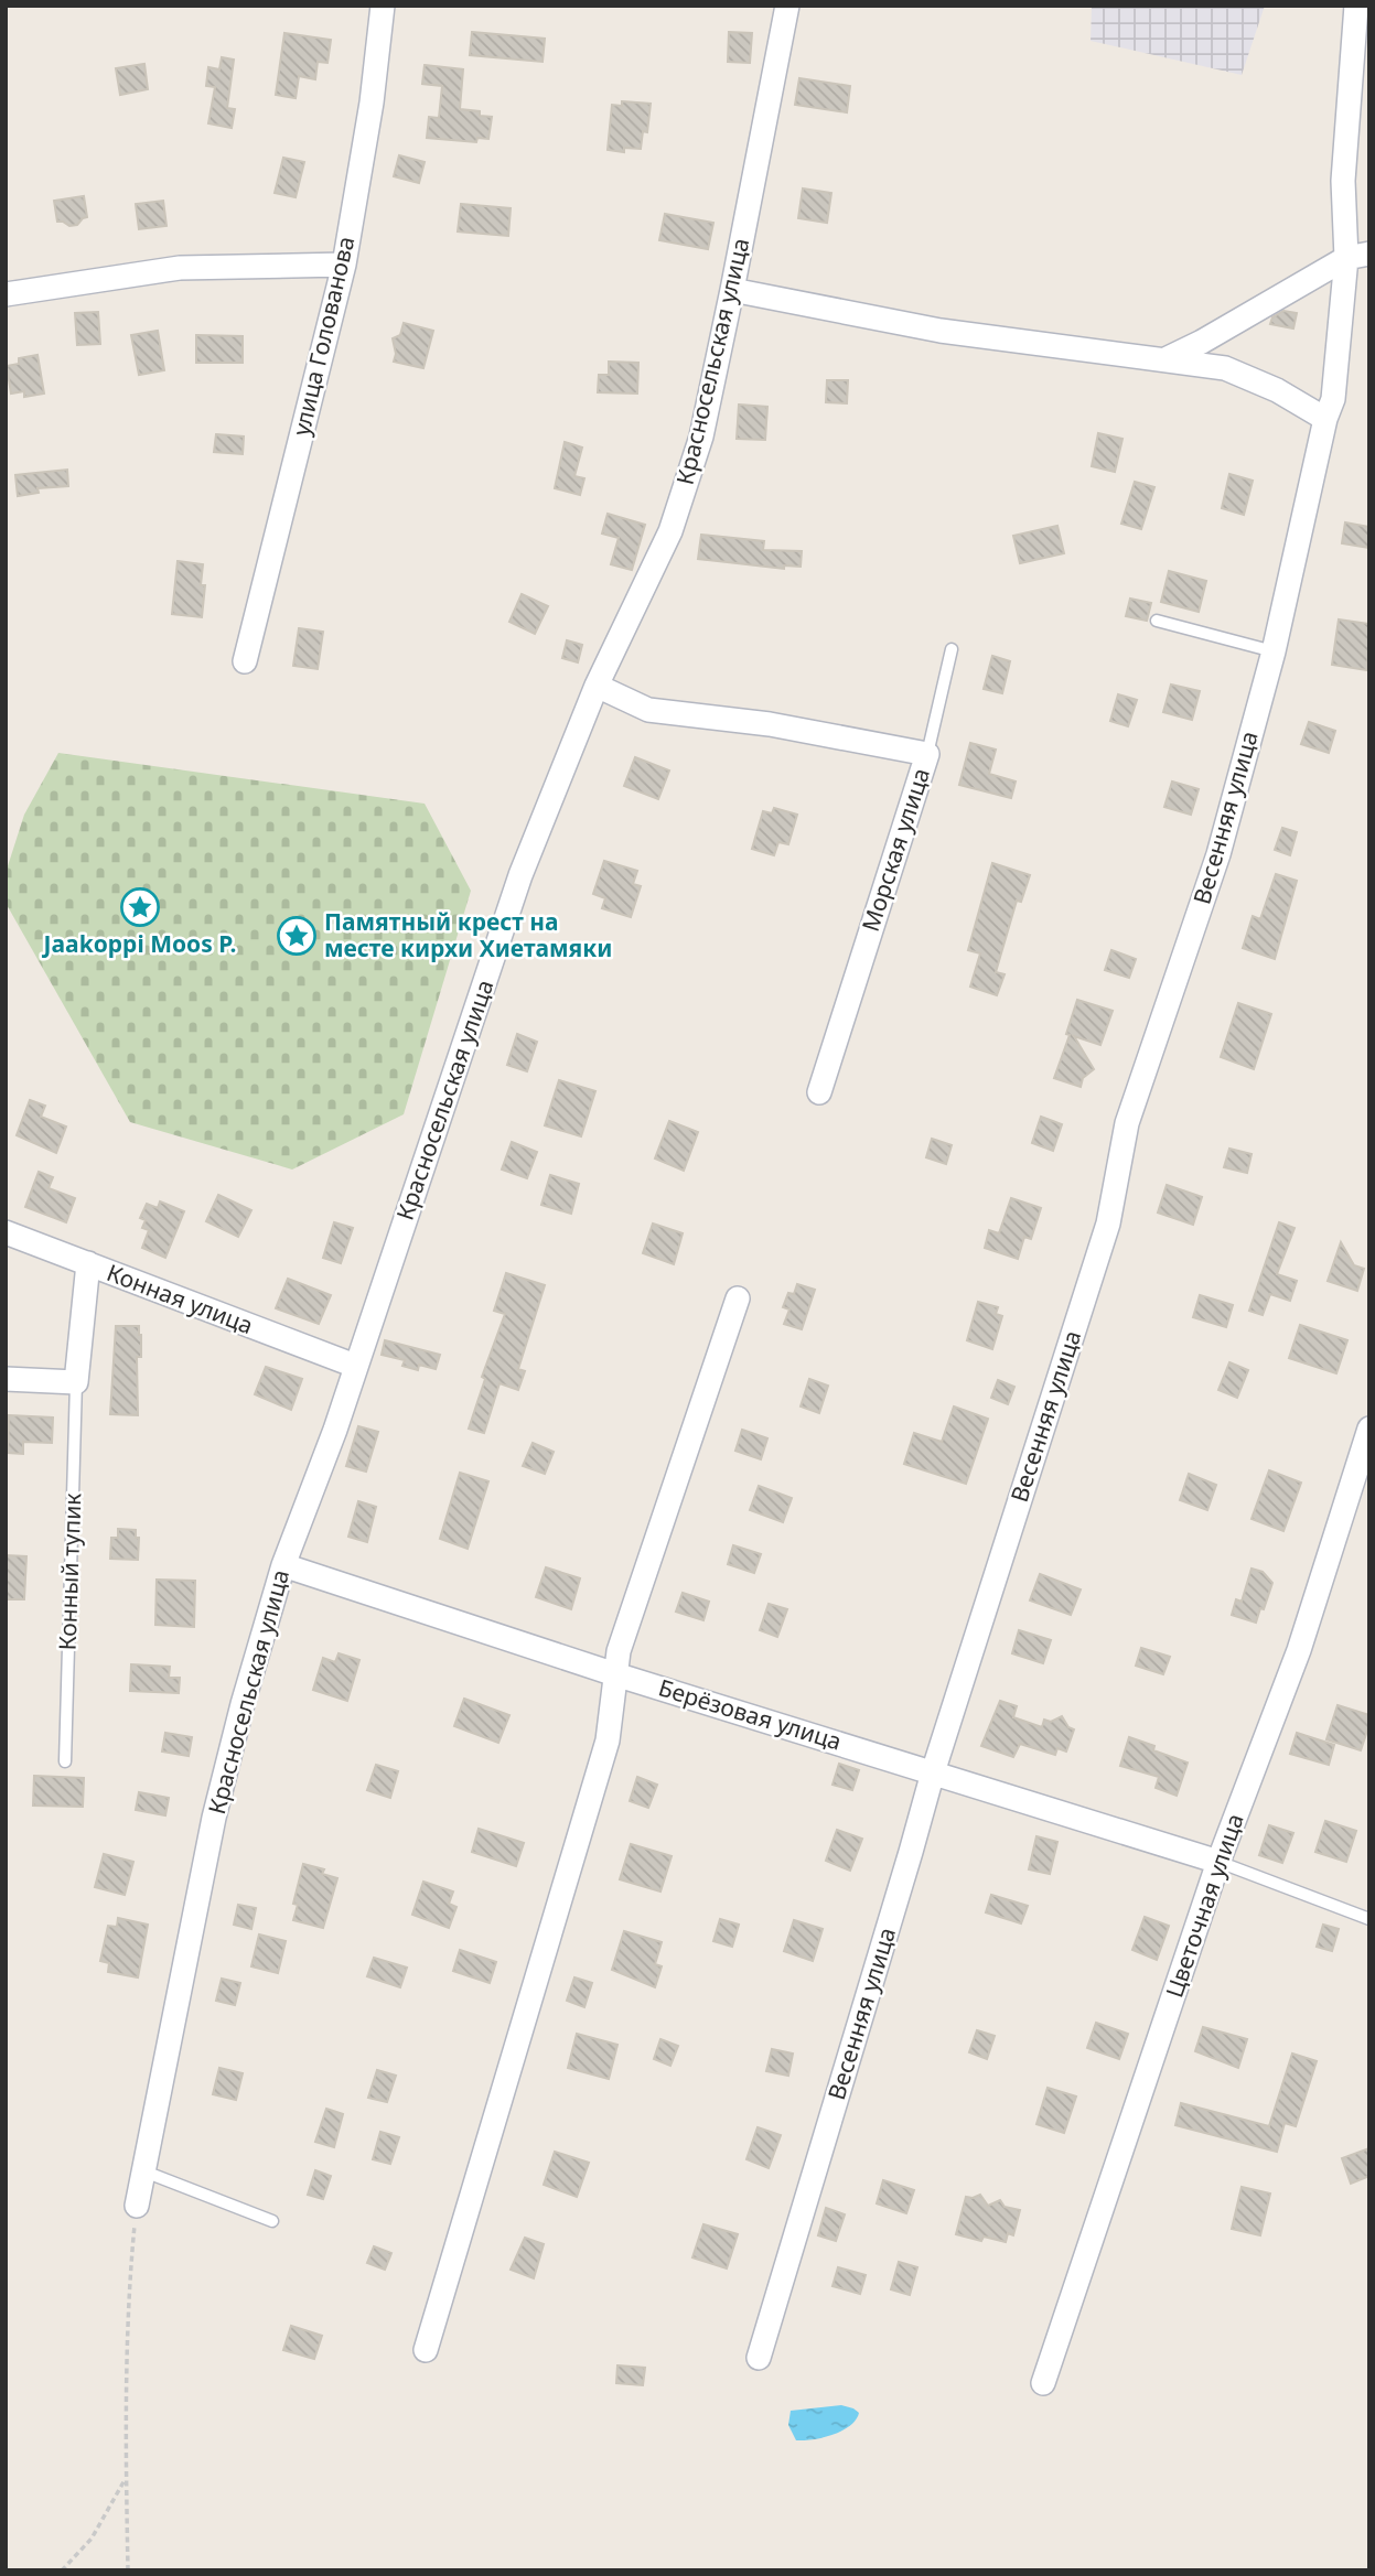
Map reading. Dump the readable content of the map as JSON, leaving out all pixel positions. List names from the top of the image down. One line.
{"streets":{"street":["улица Голованова","Красносельская улица","Весенняя улица","Морская улица","Конная улица","Берёзовая улица","Цветочная улица"],"lane":["Конный тупик"]},"crossings":[["Красносельская улица","Морская улица"],["Красносельская улица","Конная улица"],["Красносельская улица","Берёзовая улица"],["Весенняя улица","Берёзовая улица"],["Берёзовая улица","Цветочная улица"]],"places":{"place":["Jaakoppi Moos P.","Памятный крест на месте кирхи Хиетамяки"]}}
